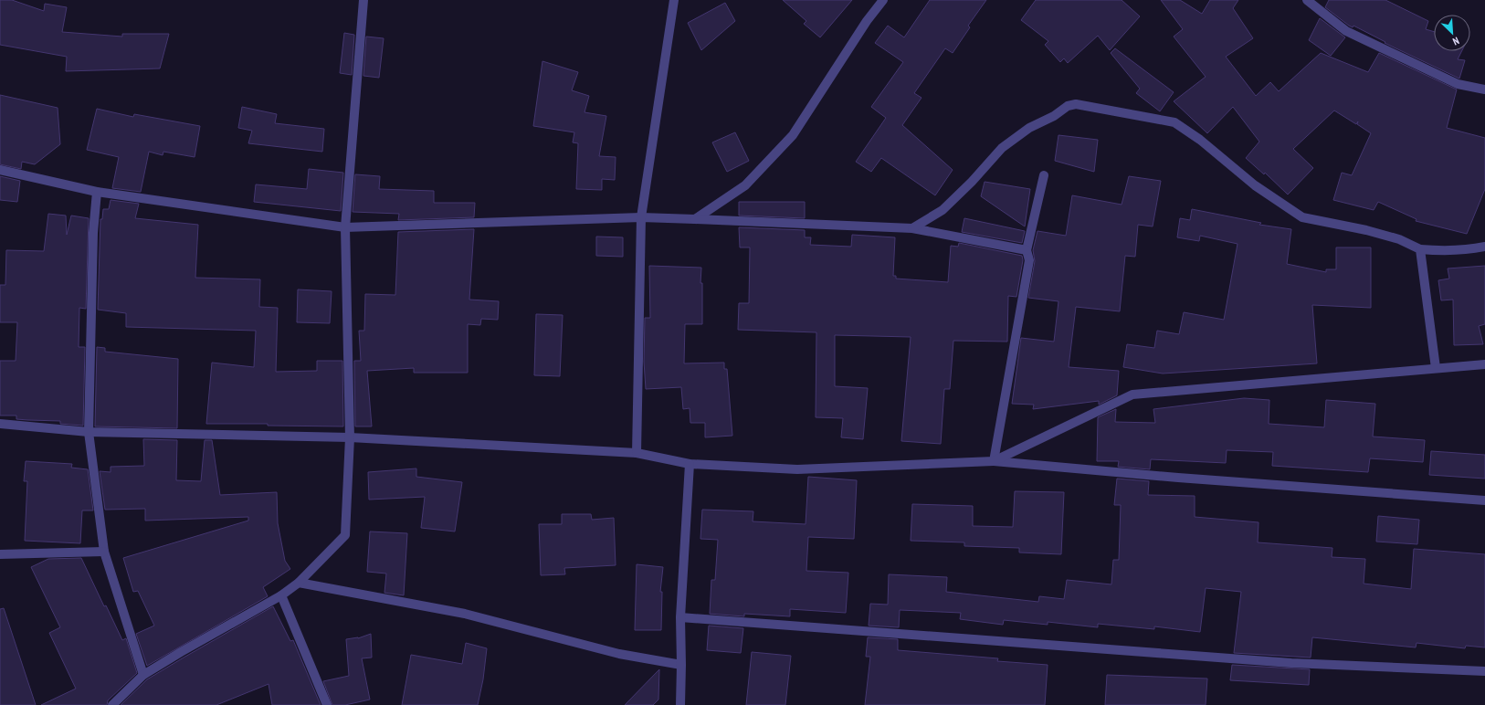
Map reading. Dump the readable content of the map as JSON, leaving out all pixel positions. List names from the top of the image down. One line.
{"north":"bottom right"}
